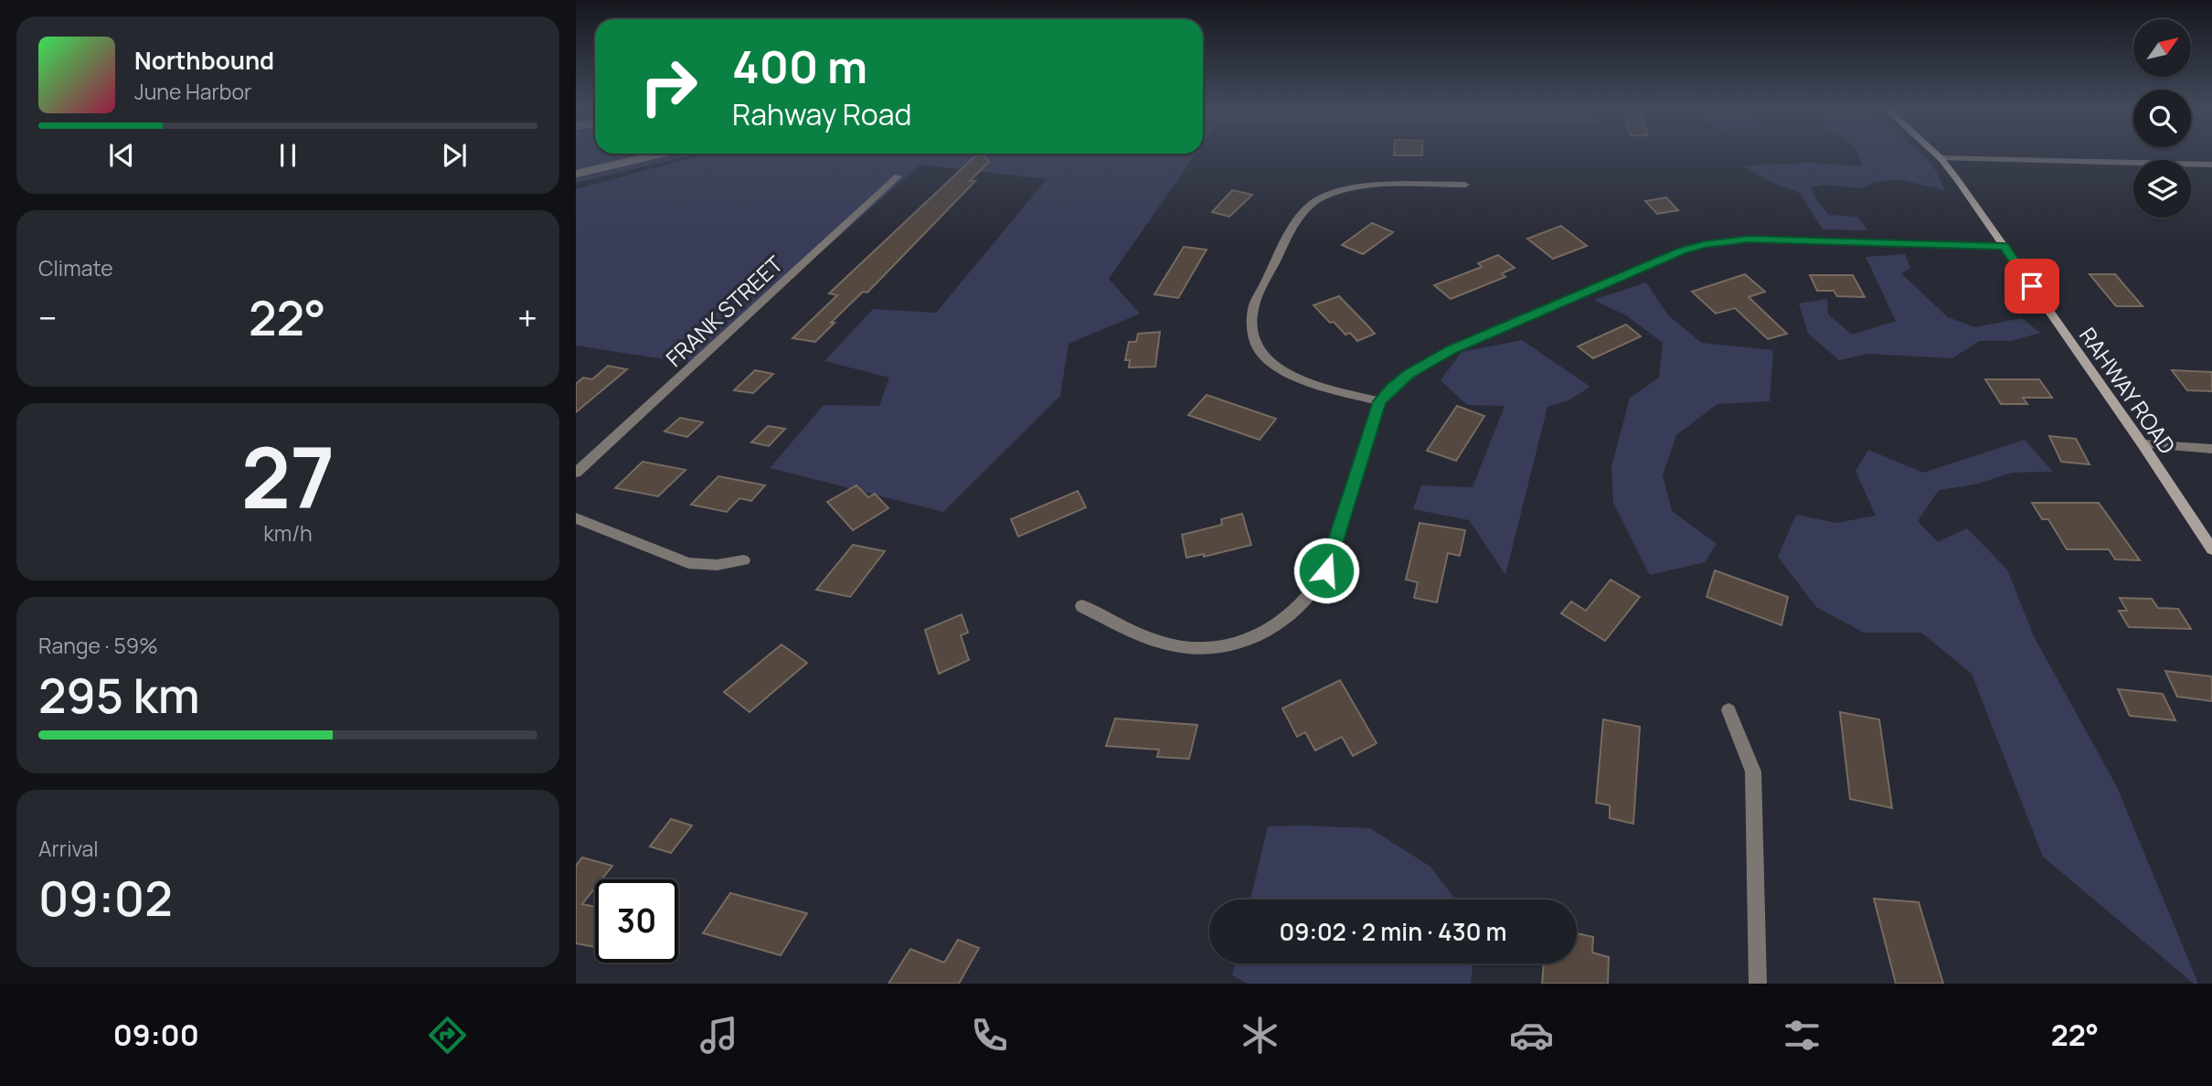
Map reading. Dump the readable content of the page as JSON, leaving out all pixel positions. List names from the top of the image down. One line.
{"streets":{"street":["FRANK STREET","RAHWAY ROAD"]},"north":"top right","page":{"turn":["400 m","Rahway Road"],"song":["Northbound","June Harbor"],"tile":["Climate",["27","km/h"],["Range · 59%","295 km"],["Arrival","09:02"]],"heat":["−","22°","+"],"limit":"30","trip":"09:02 · 2 min · 430 m","tabs":["09:00","22°"]}}
